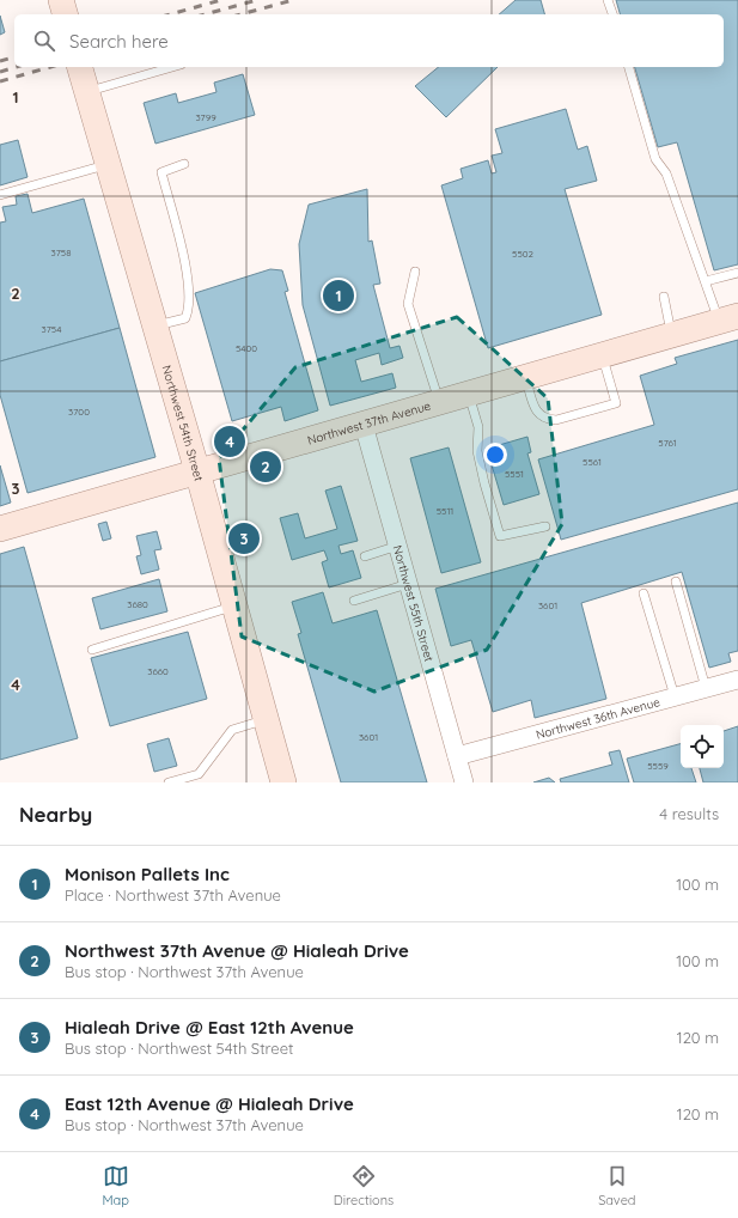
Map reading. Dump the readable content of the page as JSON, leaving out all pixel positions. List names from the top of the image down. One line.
{"streets":{"main road":["Northwest 54th Street","Northwest 37th Avenue"],"street":["Northwest 55th Street","Northwest 36th Avenue"]},"crossings":[["Northwest 54th Street","Northwest 37th Avenue"],["Northwest 37th Avenue","Northwest 55th Street"],["Northwest 55th Street","Northwest 36th Avenue"]],"house_numbers":["3799","3758","5502","3754","5400","3700","5761","5561","5551","5511","3680","3601","3660","3601","5559"],"page":{"search":"Search here","pins":["1","4","2","3"],"heading":["Nearby","4 results"],"list":[{"mark":"1","name":"Monison Pallets Inc","note":"Place · Northwest 37th Avenue","value":"100 m"},{"mark":"2","name":"Northwest 37th Avenue @ Hialeah Drive","note":"Bus stop · Northwest 37th Avenue","value":"100 m"},{"mark":"3","name":"Hialeah Drive @ East 12th Avenue","note":"Bus stop · Northwest 54th Street","value":"120 m"},{"mark":"4","name":"East 12th Avenue @ Hialeah Drive","note":"Bus stop · Northwest 37th Avenue","value":"120 m"}],"nav":["Map","Directions","Saved"]},"grid":{"rows":["1","2","3","4"]}}
